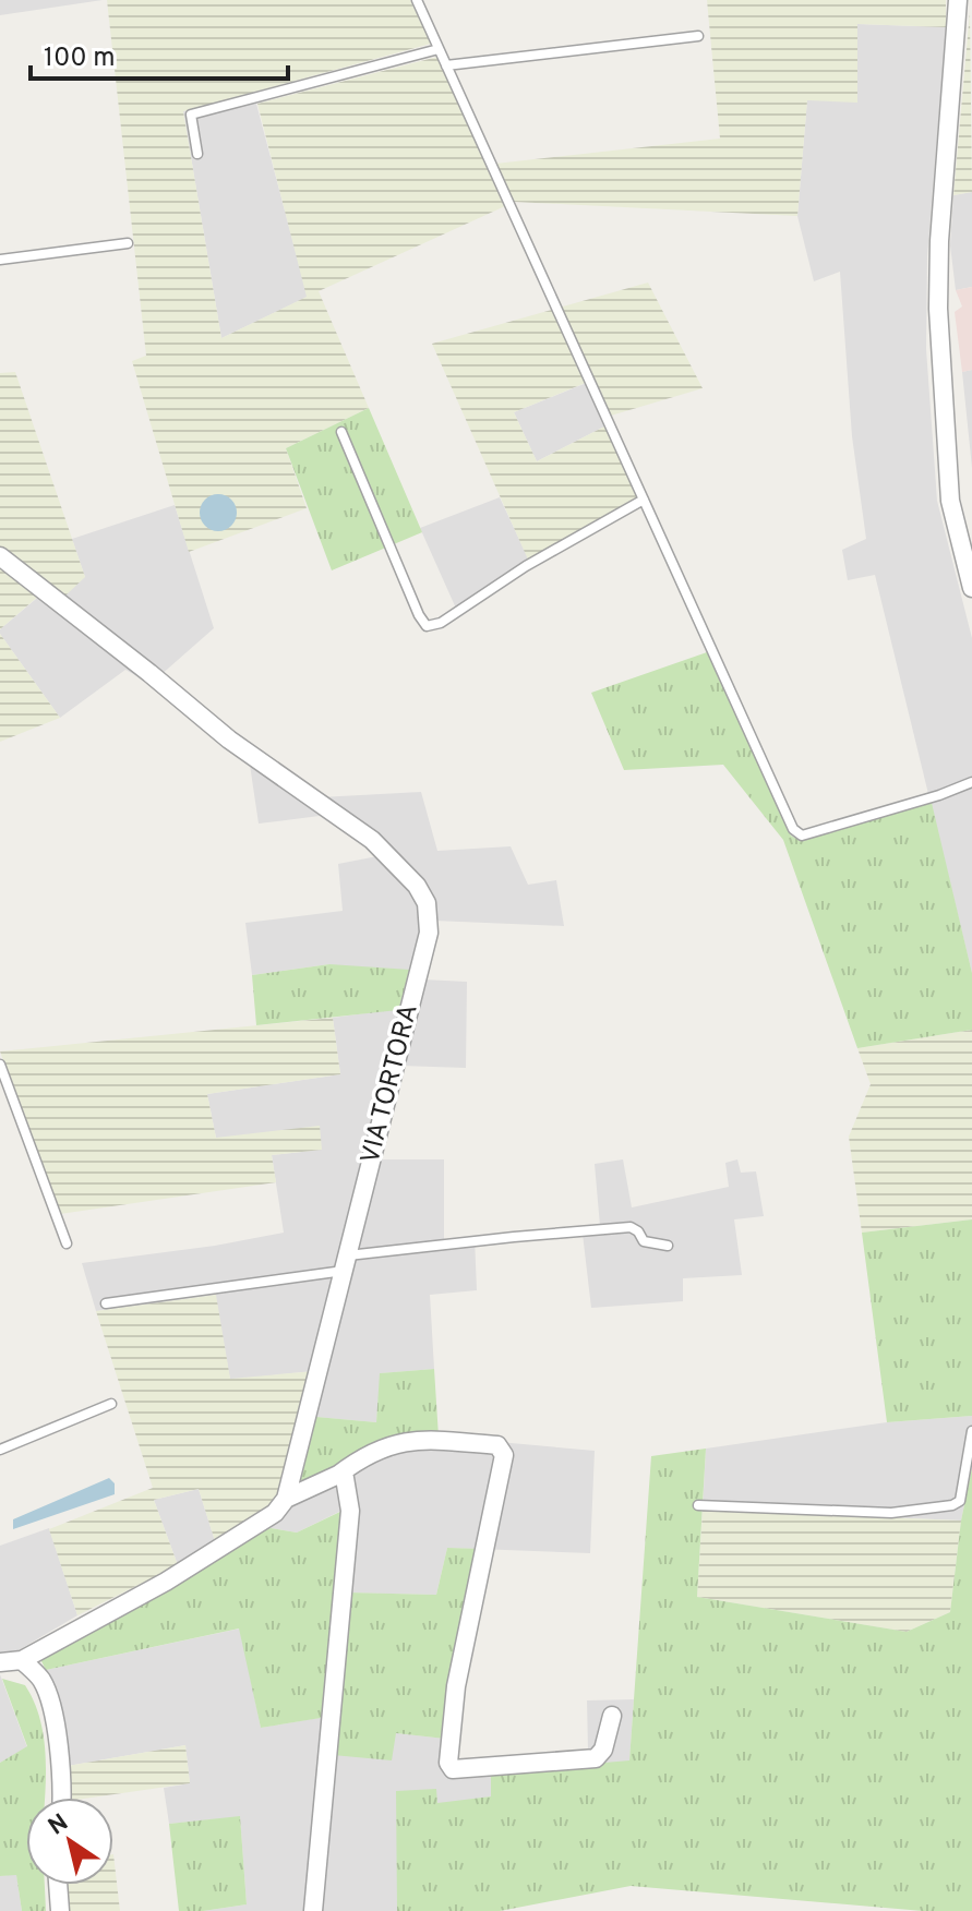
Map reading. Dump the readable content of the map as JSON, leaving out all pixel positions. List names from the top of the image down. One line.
{"streets":{"street":["VIA TORTORA"]},"scale_bar":"100 m","north":"top left"}
